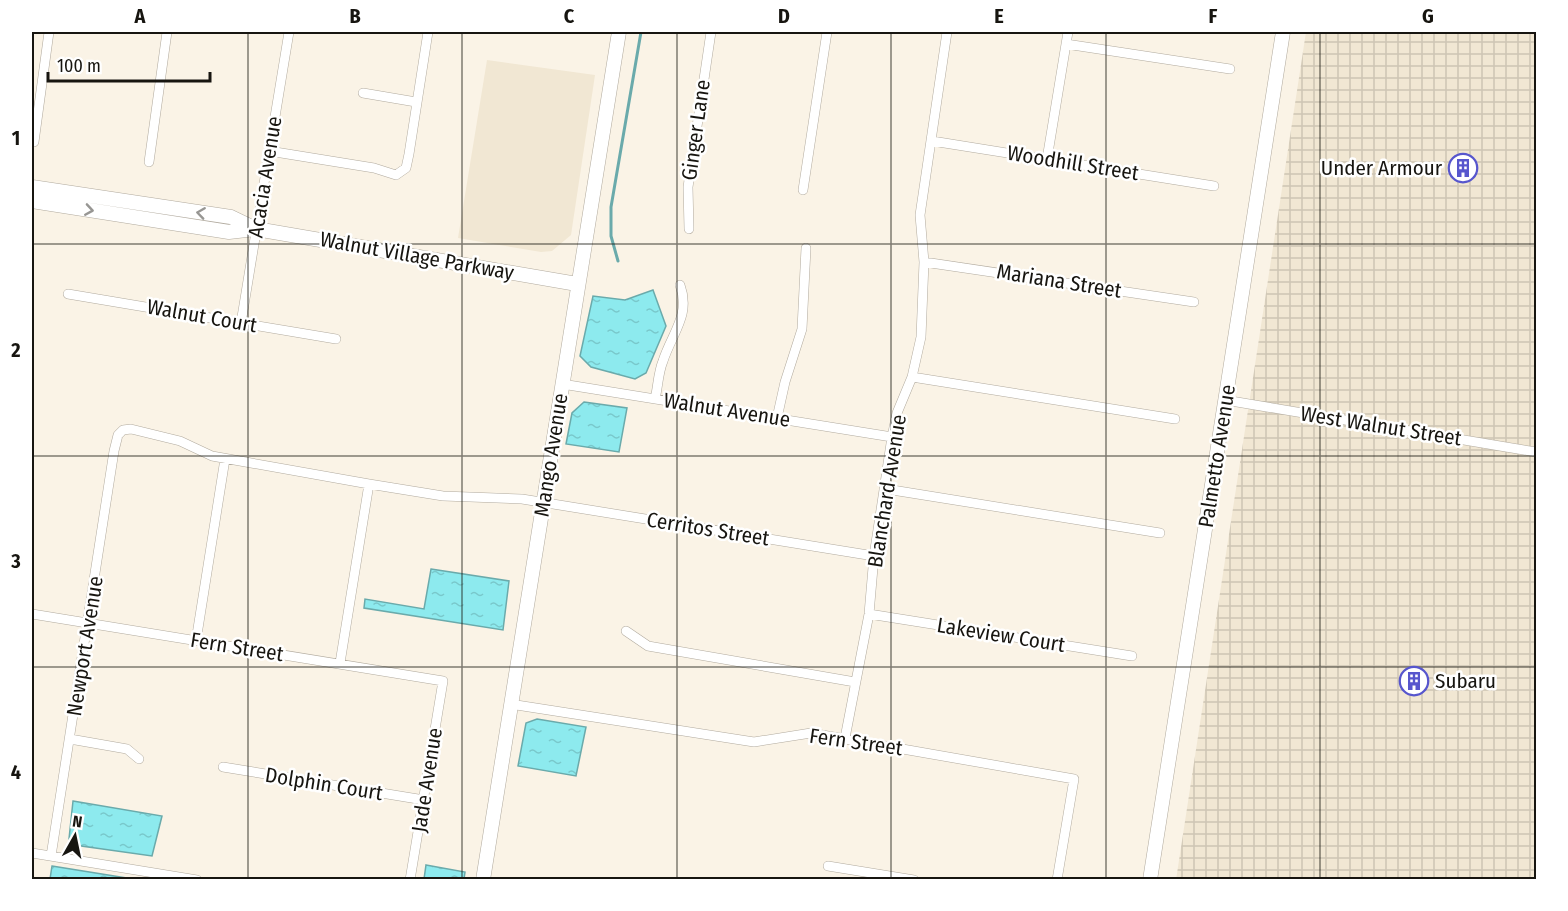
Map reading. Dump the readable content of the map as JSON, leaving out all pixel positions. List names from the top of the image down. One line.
{"streets":{"street":["Ginger Lane","Woodhill Street","Acacia Avenue","Walnut Village Parkway","Mariana Street","Walnut Court","Walnut Avenue","West Walnut Street","Mango Avenue","Palmetto Avenue","Blanchard Avenue","Cerritos Street","Lakeview Court","Newport Avenue","Fern Street","Jade Avenue","Dolphin Court"]},"crossings":[["Woodhill Street","Blanchard Avenue"],["Acacia Avenue","Walnut Village Parkway"],["Acacia Avenue","Walnut Court"],["Walnut Village Parkway","Mango Avenue"],["Mariana Street","Blanchard Avenue"],["Walnut Avenue","Mango Avenue"],["Walnut Avenue","Blanchard Avenue"],["West Walnut Street","Palmetto Avenue"],["Mango Avenue","Cerritos Street"],["Mango Avenue","Fern Street"],["Blanchard Avenue","Cerritos Street"],["Blanchard Avenue","Lakeview Court"],["Blanchard Avenue","Fern Street"],["Cerritos Street","Newport Avenue"],["Newport Avenue","Fern Street"],["Fern Street","Jade Avenue"],["Jade Avenue","Dolphin Court"]],"places":{"building":["Under Armour","Subaru"]},"scale_bar":"100 m","north":"top","grid":{"columns":["A","B","C","D","E","F","G"],"rows":["1","2","3","4"]}}
